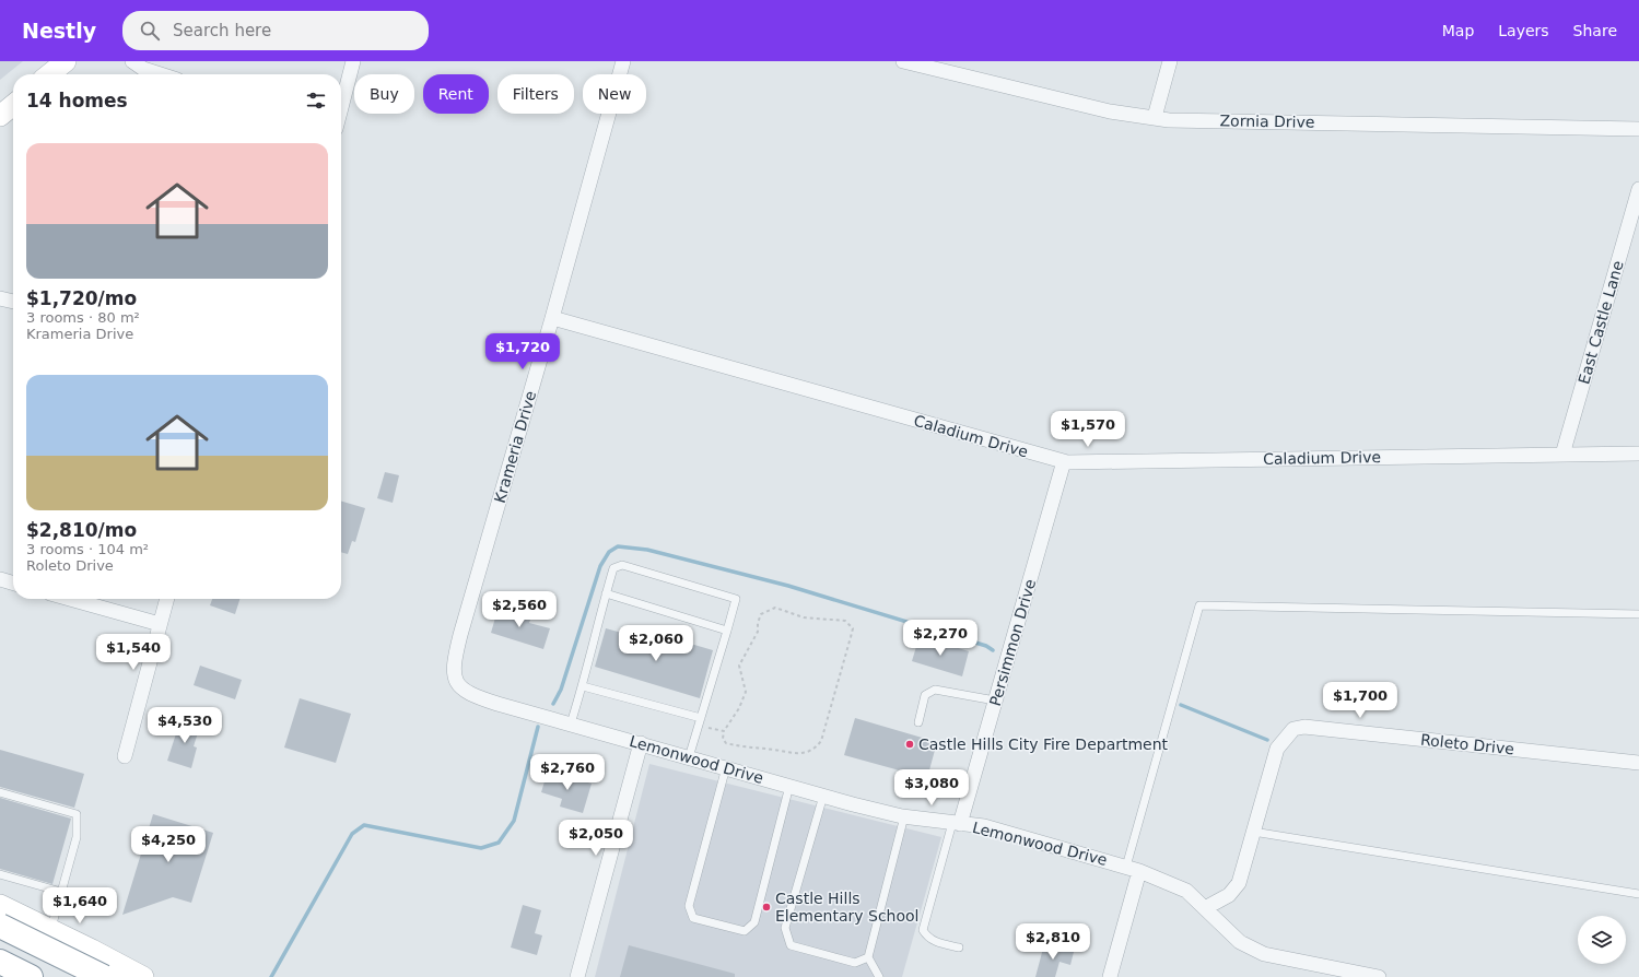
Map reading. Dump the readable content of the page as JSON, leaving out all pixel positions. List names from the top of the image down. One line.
{"streets":{"street":["Zornia Drive","East Castle Lane","Caladium Drive","Krameria Drive","Persimmon Drive","Roleto Drive","Lemonwood Drive"]},"crossings":[["East Castle Lane","Caladium Drive"],["Caladium Drive","Krameria Drive"],["Caladium Drive","Persimmon Drive"],["Krameria Drive","Lemonwood Drive"],["Persimmon Drive","Lemonwood Drive"],["Roleto Drive","Lemonwood Drive"]],"places":["Castle Hills City Fire Department","Castle Hills Elementary School"],"page":{"header":"Nestly","search":"Search here","nav":["Map","Layers","Share"],"chip":["Buy","Rent","Filters","New"],"heading":"14 homes","list":[{"name":"$1,720/mo","note":"3 rooms · 80 m² · Krameria Drive"},{"name":"$2,810/mo","note":"3 rooms · 104 m² · Roleto Drive"}],"price":["$1,720","$1,570","$2,560","$2,270","$2,060","$1,540","$1,700","$4,530","$2,760","$3,080","$2,050","$4,250","$1,640","$2,810"]}}
